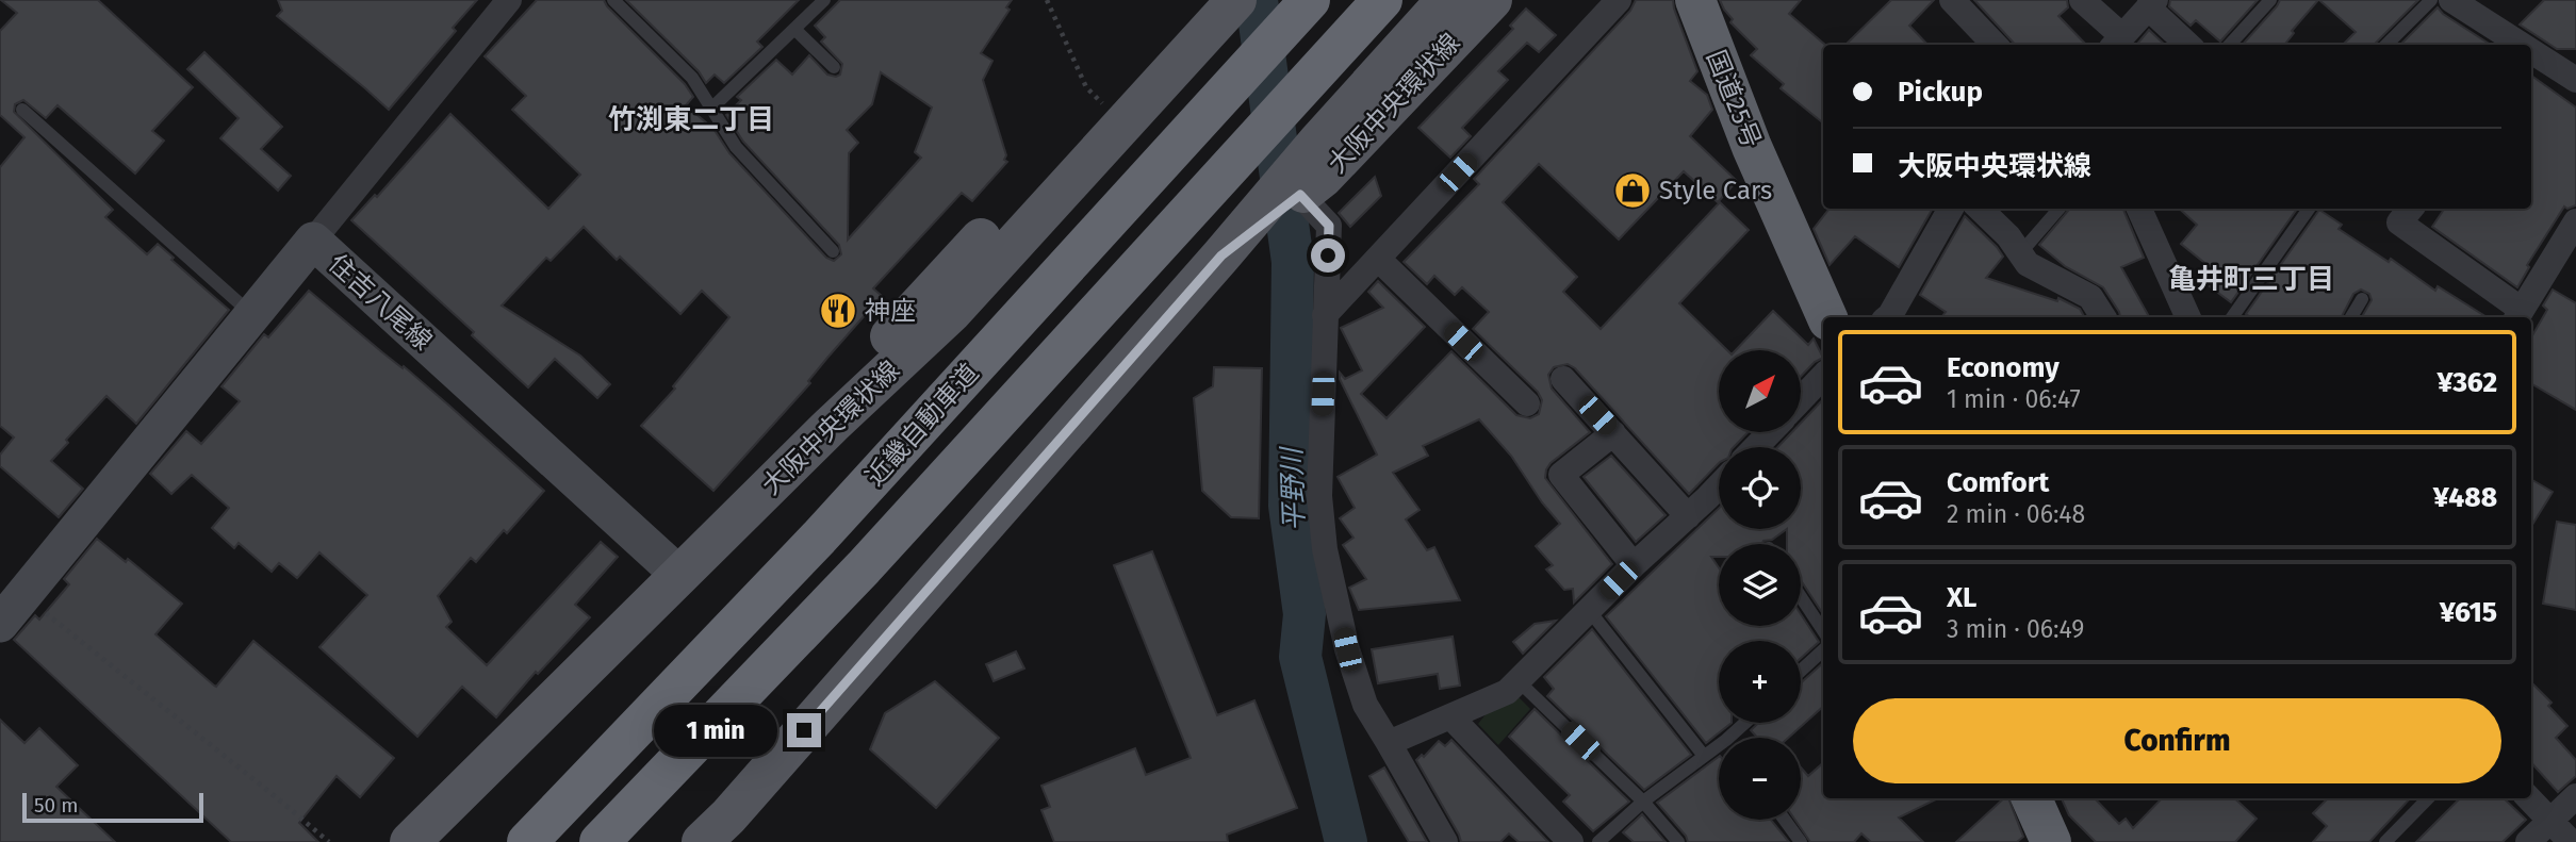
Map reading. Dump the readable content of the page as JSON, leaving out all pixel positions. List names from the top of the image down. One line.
{"streets":{"highway":["国道25号","近畿自動車道"],"main road":["大阪中央環状線","住吉八尾線"]},"crossings":[["大阪中央環状線","住吉八尾線"]],"districts":["竹渕東二丁目","亀井町三丁目"],"water":["平野川"],"places":{"shop":["Style Cars"],"restaurant":["神座"]},"scale_bar":"50 m","north":"top right","page":{"banner":["Pickup","大阪中央環状線"],"list":[{"name":"Economy","note":"1 min · 06:47","value":"¥362"},{"name":"Comfort","note":"2 min · 06:48","value":"¥488"},{"name":"XL","note":"3 min · 06:49","value":"¥615"}],"map_buttons":["+","−"],"buttons":"Confirm","bubble":"1 min","scale":"50 m"}}
